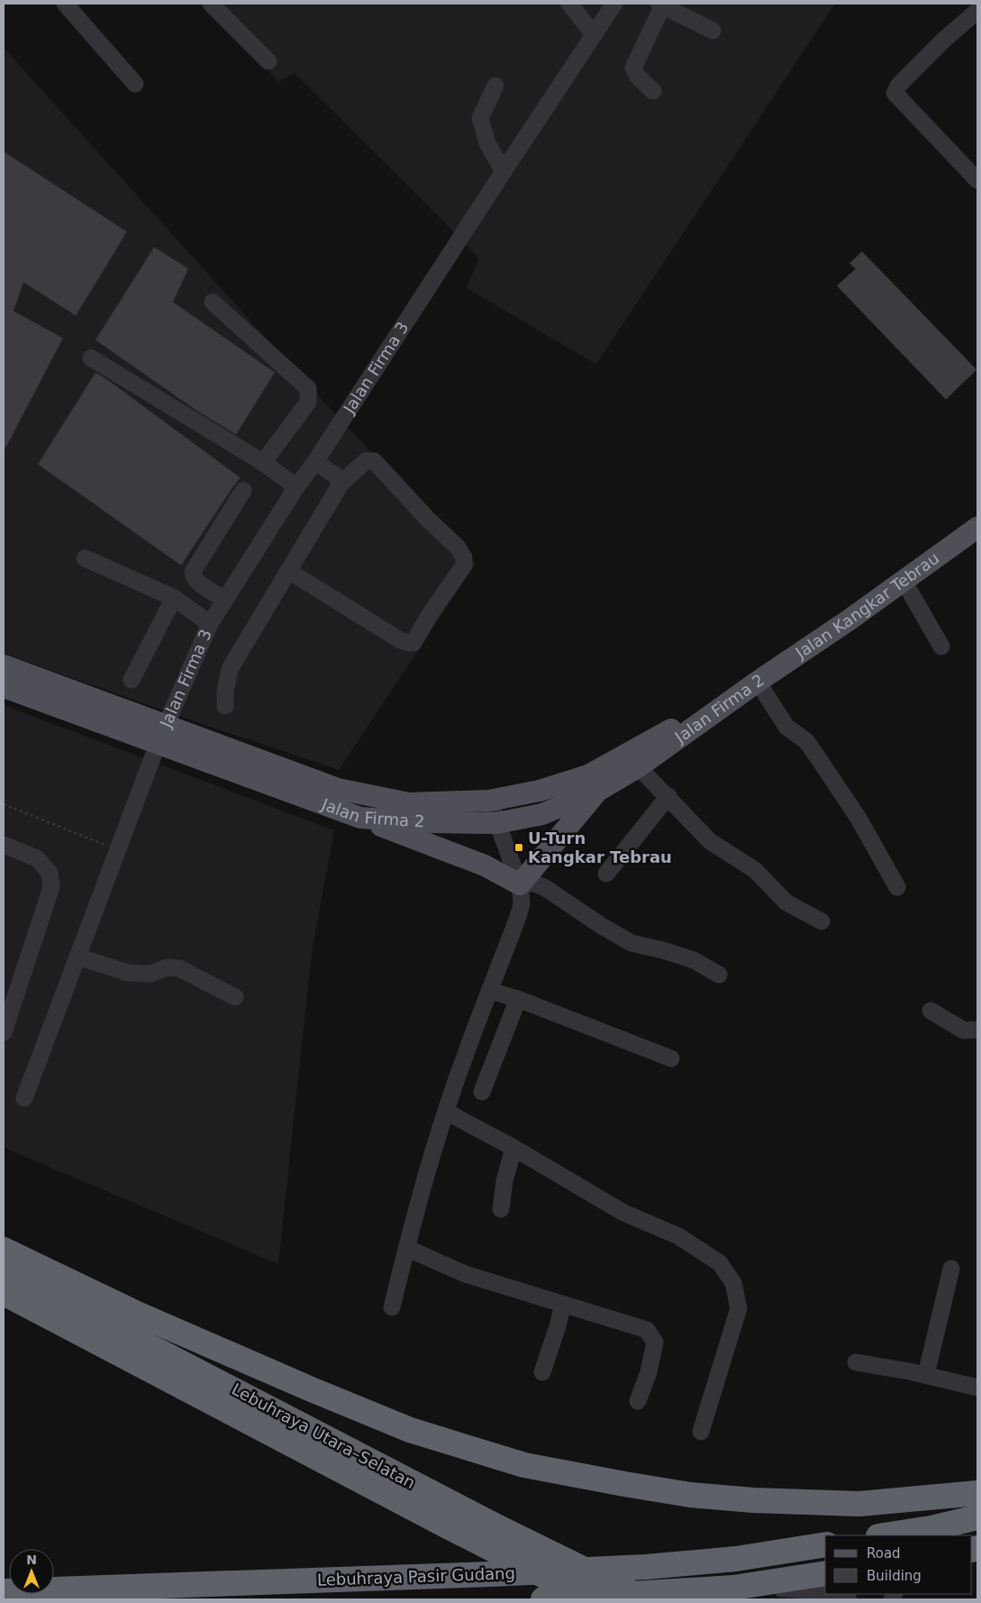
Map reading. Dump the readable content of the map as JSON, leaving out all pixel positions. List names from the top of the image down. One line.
{"streets":{"highway":["Lebuhraya Utara–Selatan","Lebuhraya Pasir Gudang"],"main road":["Jalan Kangkar Tebrau","Jalan Firma 2"],"street":["Jalan Firma 3"]},"crossings":[["Jalan Firma 3","Jalan Firma 2"],["Jalan Kangkar Tebrau","Jalan Firma 2"]],"places":{"transit":["U-Turn Kangkar Tebrau"]},"legend":["Road","Building"],"north":"top"}
